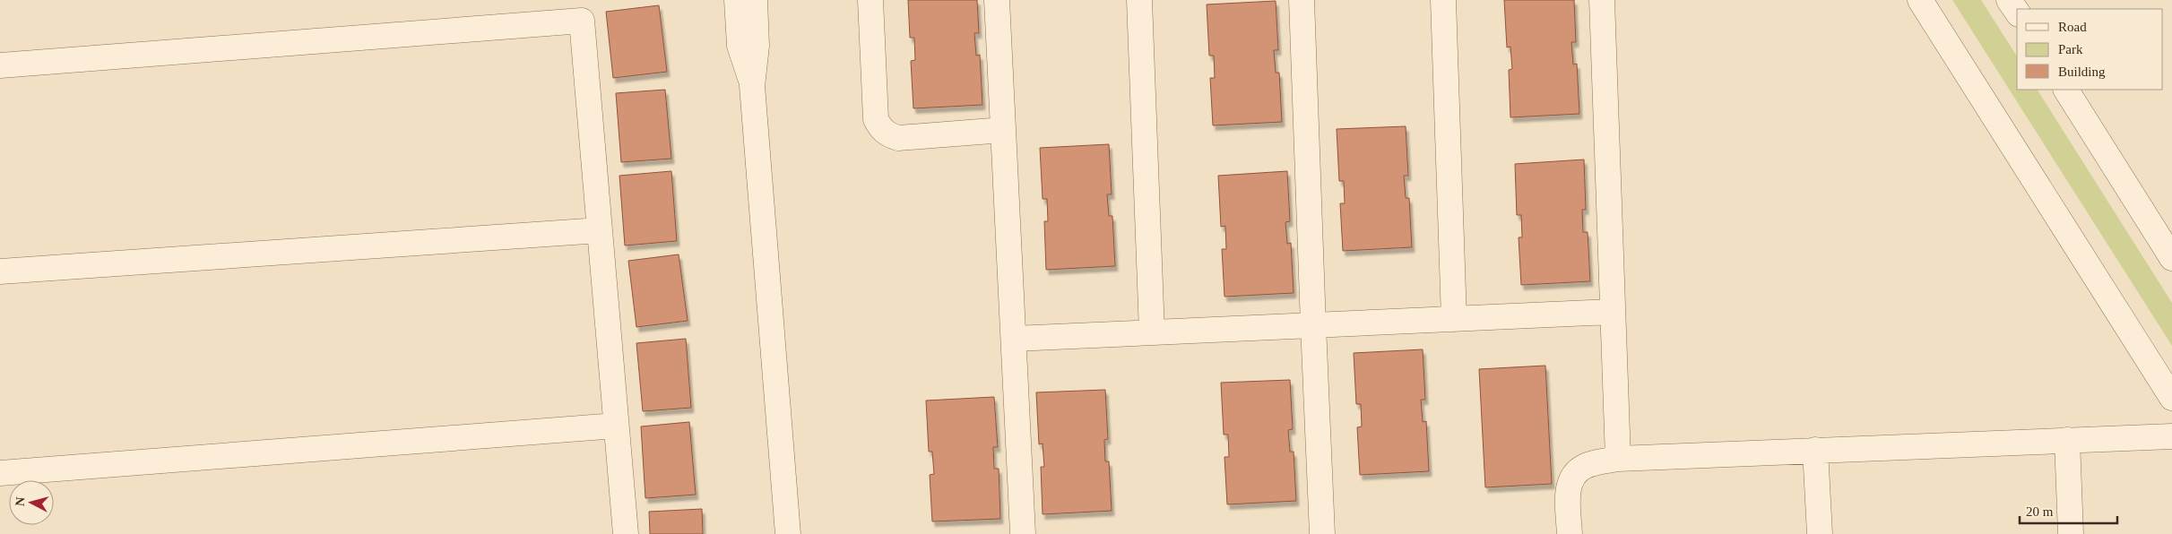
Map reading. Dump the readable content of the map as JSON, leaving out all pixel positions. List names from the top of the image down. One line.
{"legend":["Road","Park","Building"],"scale_bar":"20 m","north":"left"}
